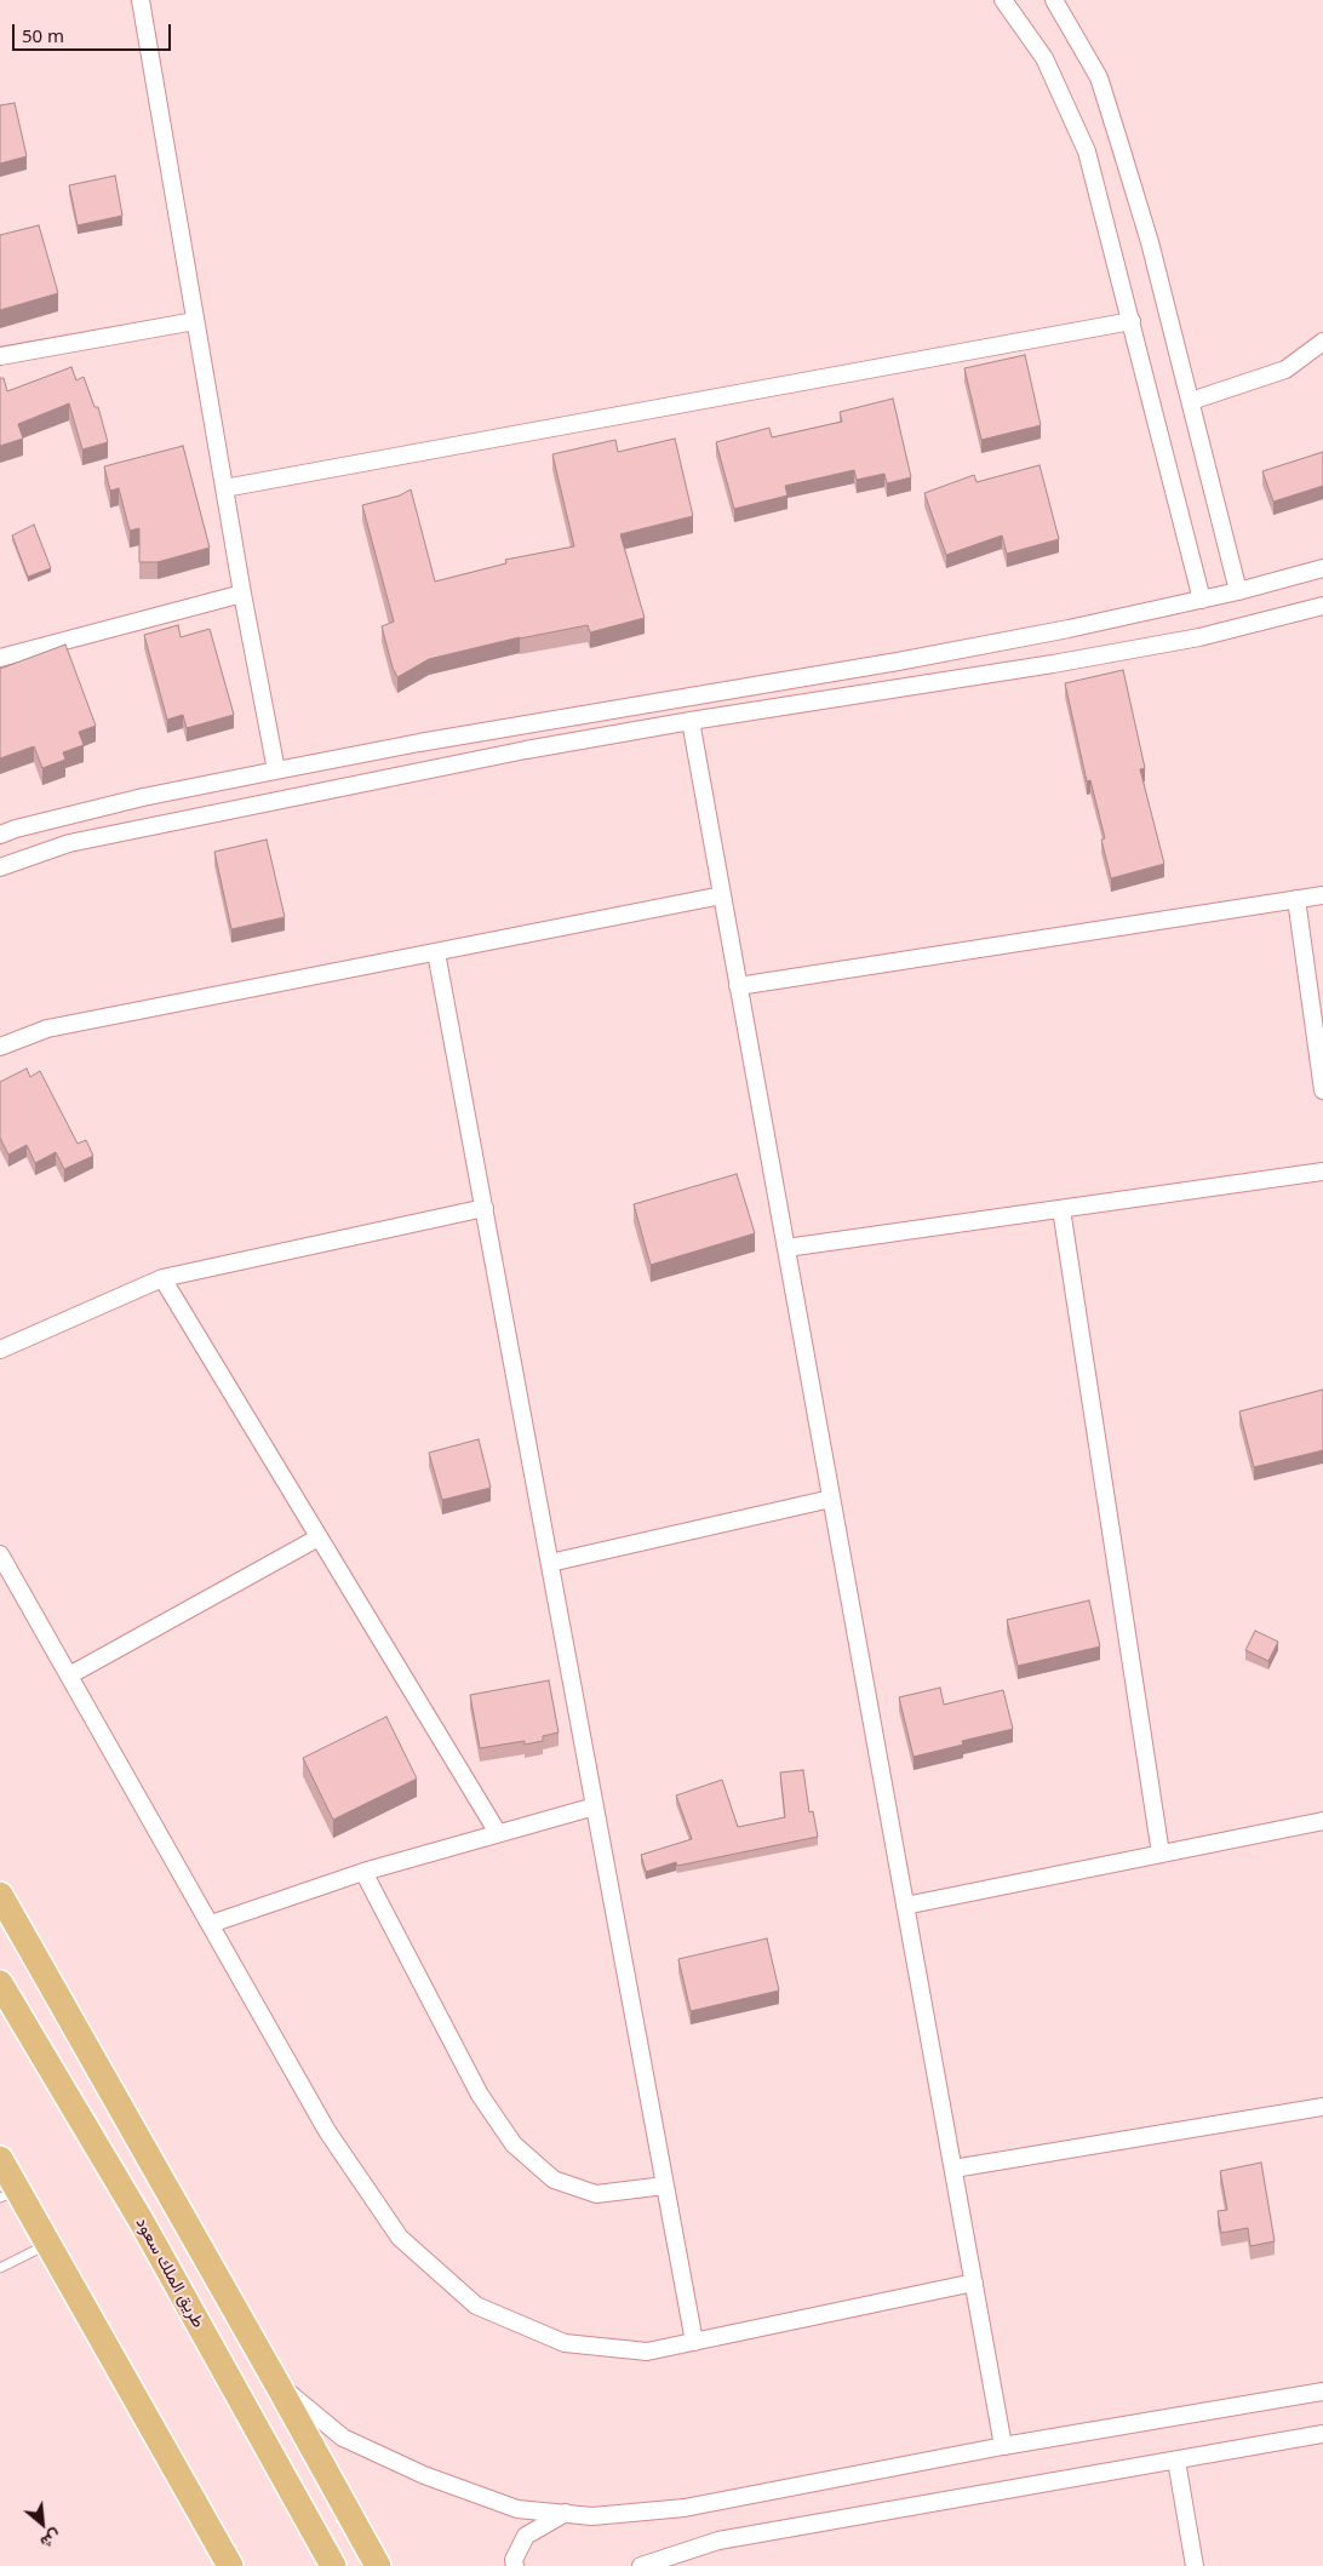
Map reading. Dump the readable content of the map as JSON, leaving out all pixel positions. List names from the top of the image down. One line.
{"streets":{"main road":["طريق الملك سعود"]},"scale_bar":"50 m","north":"bottom right"}
